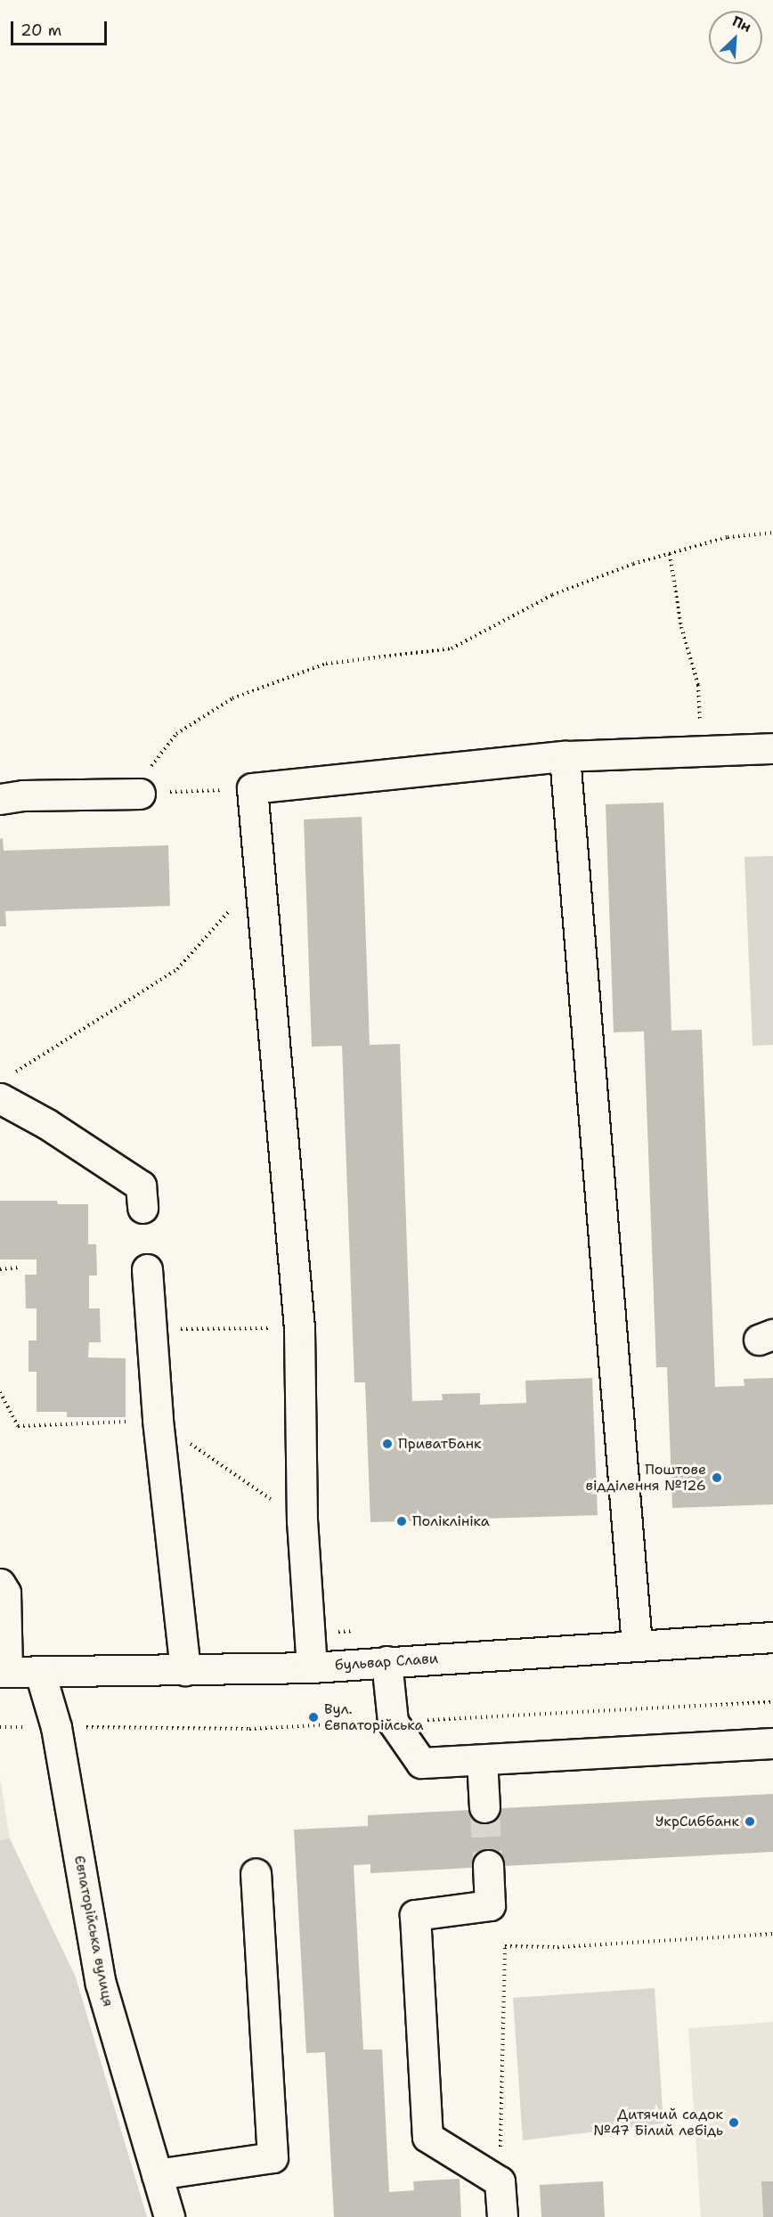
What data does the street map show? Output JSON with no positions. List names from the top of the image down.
{
  "streets": {
    "street": ["бульвар Слави", "Євпаторійська вулиця"]
  },
  "crossings": [
    ["бульвар Слави", "Євпаторійська вулиця"]
  ],
  "places": [
    "ПриватБанк",
    "Поштове відділення №126",
    "Поліклініка",
    "Вул. Євпаторійська",
    "УкрСиббанк",
    "Дитячий садок №47 Білий лебідь"
  ],
  "scale_bar": "20 m",
  "north": "top right"
}
